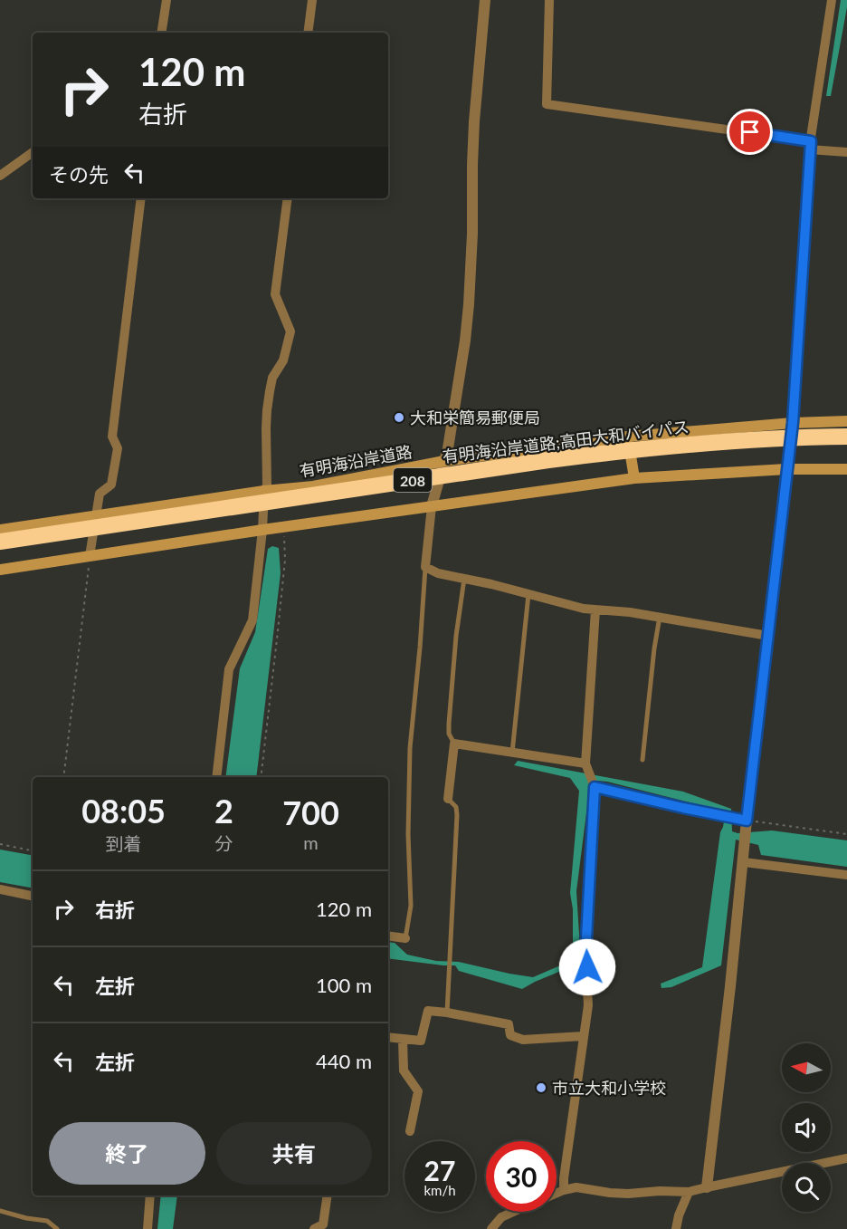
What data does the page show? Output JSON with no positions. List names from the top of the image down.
{
  "streets": {
    "highway": ["有明海沿岸道路;高田大和バイパス", "208"],
    "main road": ["有明海沿岸道路"]
  },
  "places": ["大和栄簡易郵便局", "市立大和小学校"],
  "north": "left",
  "page": {
    "turn": ["120 m", "右折"],
    "then": "その先",
    "eta": [
      "08:05",
      "到着",
      "2",
      "分",
      "700",
      "m"
    ],
    "list": [
      {
        "name": "右折",
        "value": "120 m"
      },
      {
        "name": "左折",
        "value": "100 m"
      },
      {
        "name": "左折",
        "value": "440 m"
      }
    ],
    "buttons": ["終了", "共有"],
    "speed": "27 km/h",
    "limit": "30"
  }
}
